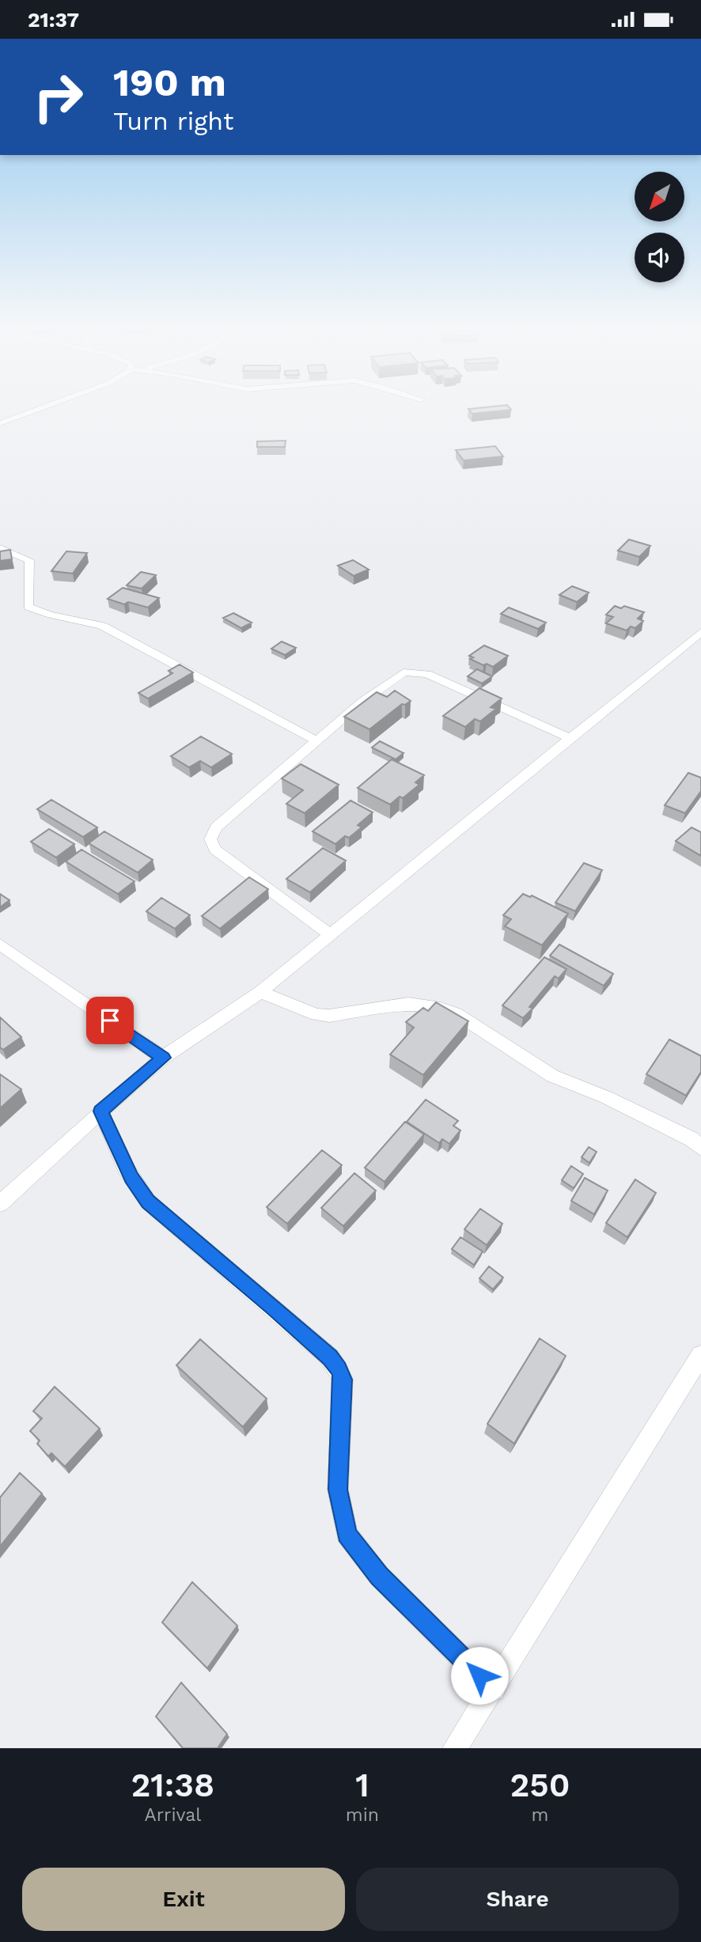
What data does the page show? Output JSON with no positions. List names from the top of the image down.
{
  "north": "bottom left",
  "page": {
    "status": "21:37",
    "turn": ["190 m", "Turn right"],
    "eta": [
      "21:38",
      "Arrival",
      "1",
      "min",
      "250",
      "m"
    ],
    "buttons": ["Exit", "Share"]
  }
}
